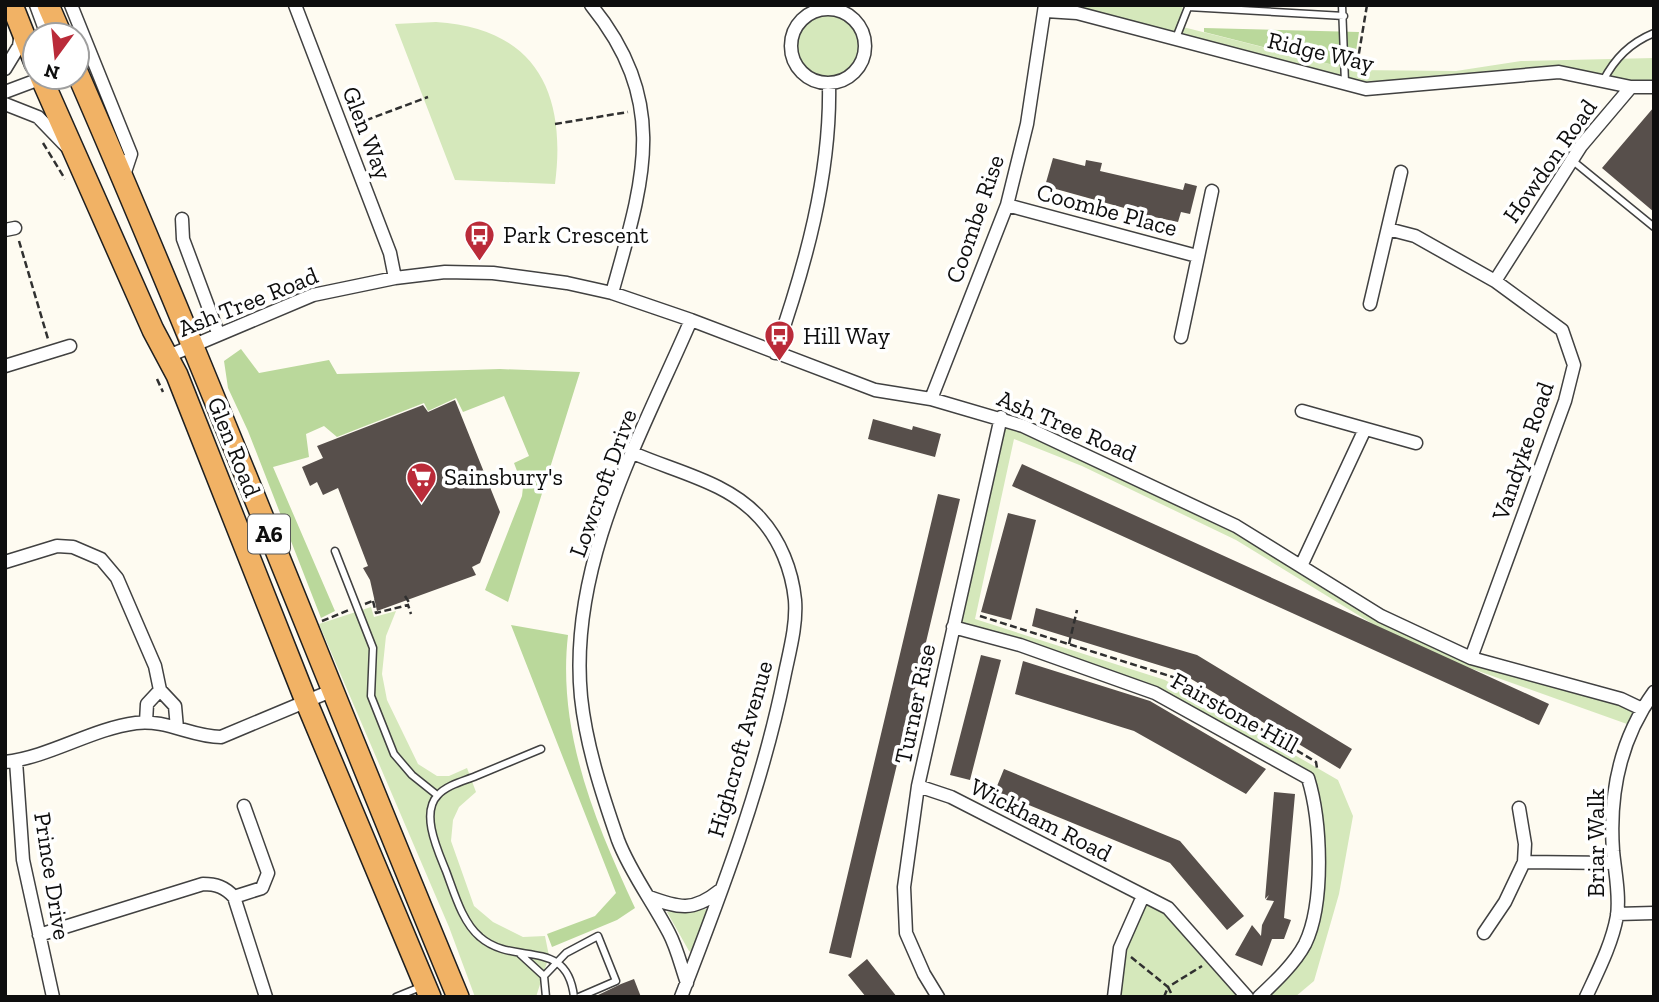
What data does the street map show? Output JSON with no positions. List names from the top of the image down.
{
  "streets": {
    "highway": ["Glen Road", "A6"],
    "street": [
      "Ridge Way",
      "Glen Way",
      "Howdon Road",
      "Coombe Place",
      "Coombe Rise",
      "Ash Tree Road",
      "Vandyke Road",
      "Lowcroft Drive",
      "Turner Rise",
      "Fairstone Hill",
      "Highcroft Avenue",
      "Wickham Road",
      "Briar Walk",
      "Prince Drive"
    ]
  },
  "crossings": [
    ["Ridge Way", "Howdon Road"],
    ["Ridge Way", "Coombe Rise"],
    ["Glen Way", "Ash Tree Road"],
    ["Howdon Road", "Vandyke Road"],
    ["Coombe Place", "Coombe Rise"],
    ["Coombe Rise", "Ash Tree Road"],
    ["Ash Tree Road", "Glen Road"],
    ["Ash Tree Road", "Vandyke Road"],
    ["Ash Tree Road", "Lowcroft Drive"],
    ["Ash Tree Road", "Turner Rise"],
    ["Ash Tree Road", "Briar Walk"],
    ["Lowcroft Drive", "Highcroft Avenue"],
    ["Turner Rise", "Fairstone Hill"],
    ["Turner Rise", "Wickham Road"]
  ],
  "places": {
    "bus stop": ["Park Crescent", "Hill Way"],
    "supermarket": ["Sainsbury's"]
  },
  "north": "bottom"
}
